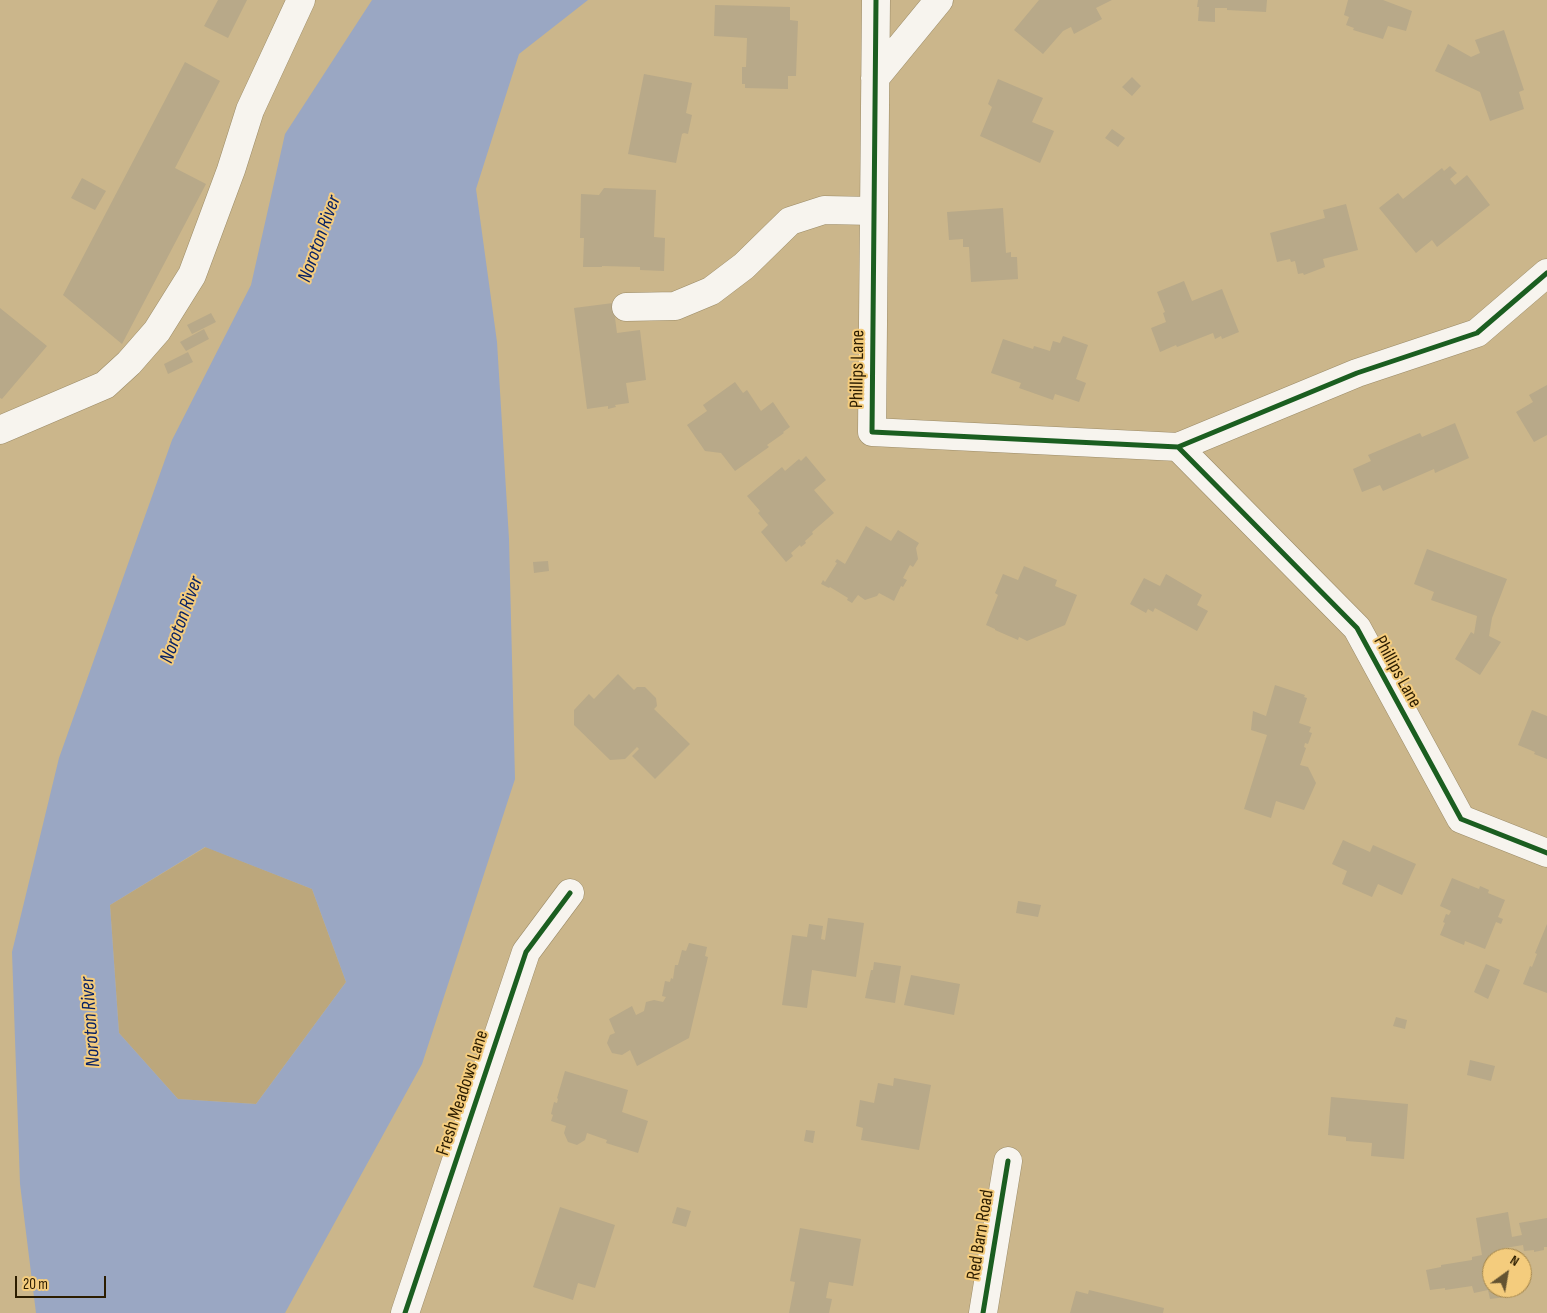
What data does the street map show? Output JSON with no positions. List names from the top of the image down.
{
  "streets": {
    "street": ["Phillips Lane", "Fresh Meadows Lane", "Red Barn Road"]
  },
  "water": ["Noroton River"],
  "scale_bar": "20 m",
  "north": "top right"
}
